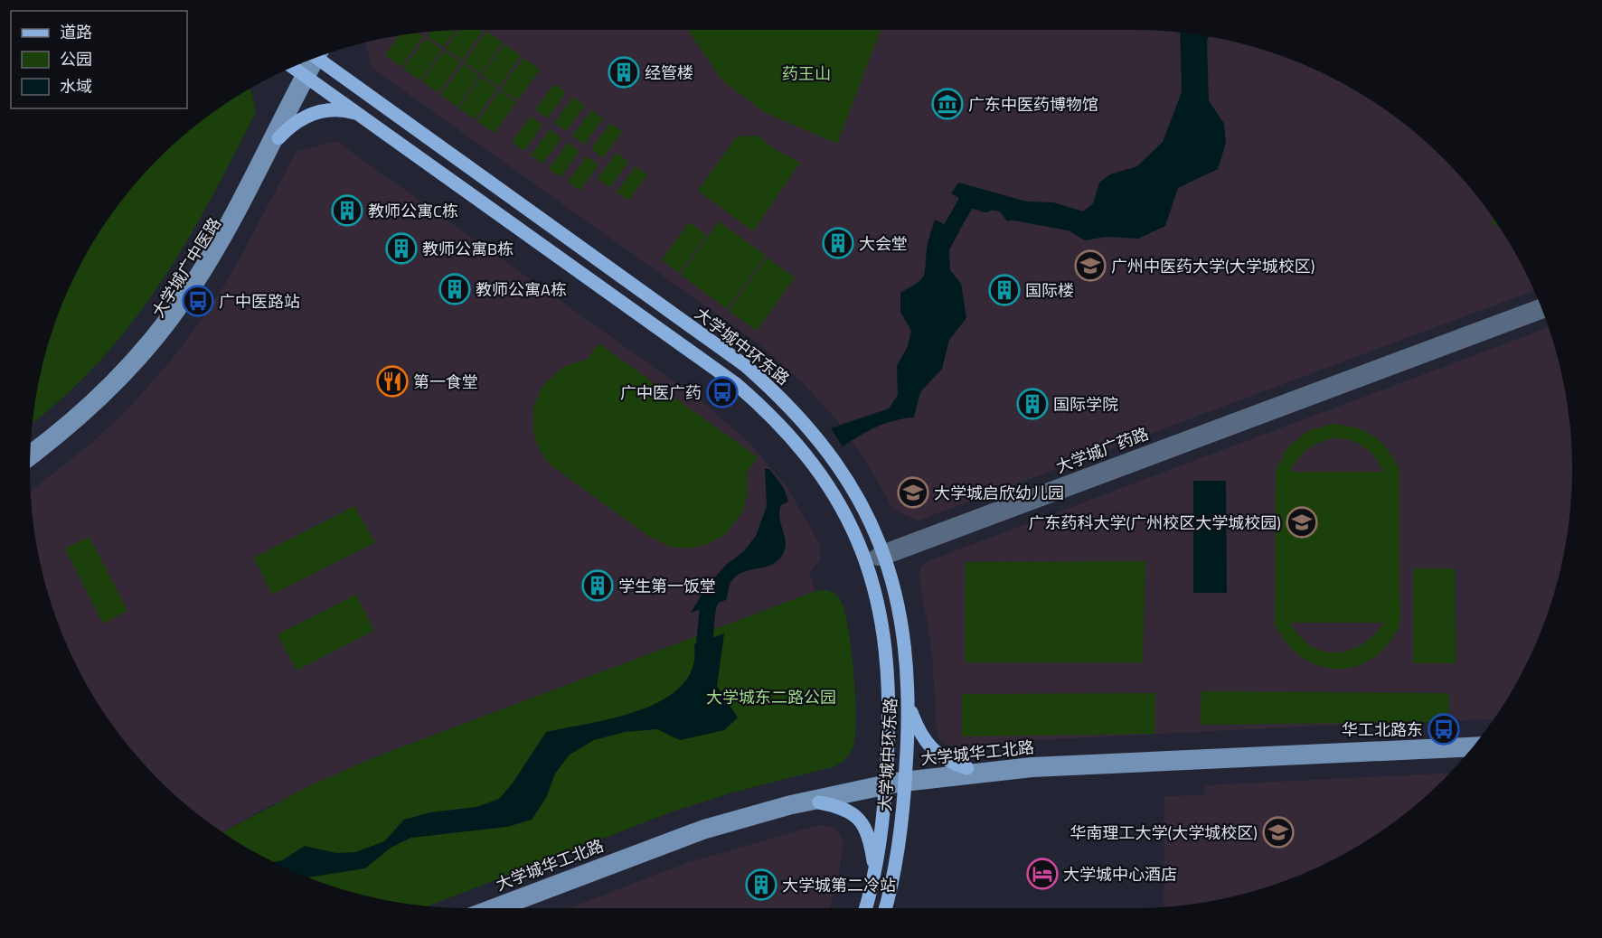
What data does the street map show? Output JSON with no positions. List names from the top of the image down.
{
  "streets": {
    "main road": ["大学城广中医路", "大学城中环东路", "大学城华工北路"],
    "street": ["大学城广药路"]
  },
  "crossings": [
    ["大学城广中医路", "大学城中环东路"],
    ["大学城中环东路", "大学城广药路"],
    ["大学城中环东路", "大学城华工北路"]
  ],
  "parks": ["药王山", "大学城东二路公园"],
  "places": {
    "building": [
      "经管楼",
      "教师公寓C栋",
      "大会堂",
      "教师公寓B栋",
      "教师公寓A栋",
      "国际楼",
      "国际学院",
      "学生第一饭堂",
      "大学城第二冷站"
    ],
    "museum": ["广东中医药博物馆"],
    "school or university": [
      "广州中医药大学(大学城校区)",
      "大学城启欣幼儿园",
      "广东药科大学(广州校区大学城校园)",
      "华南理工大学(大学城校区)"
    ],
    "bus stop": ["广中医路站", "广中医广药", "华工北路东"],
    "restaurant": ["第一食堂"],
    "hotel": ["大学城中心酒店"]
  },
  "legend": ["道路", "公园", "水域"]
}
